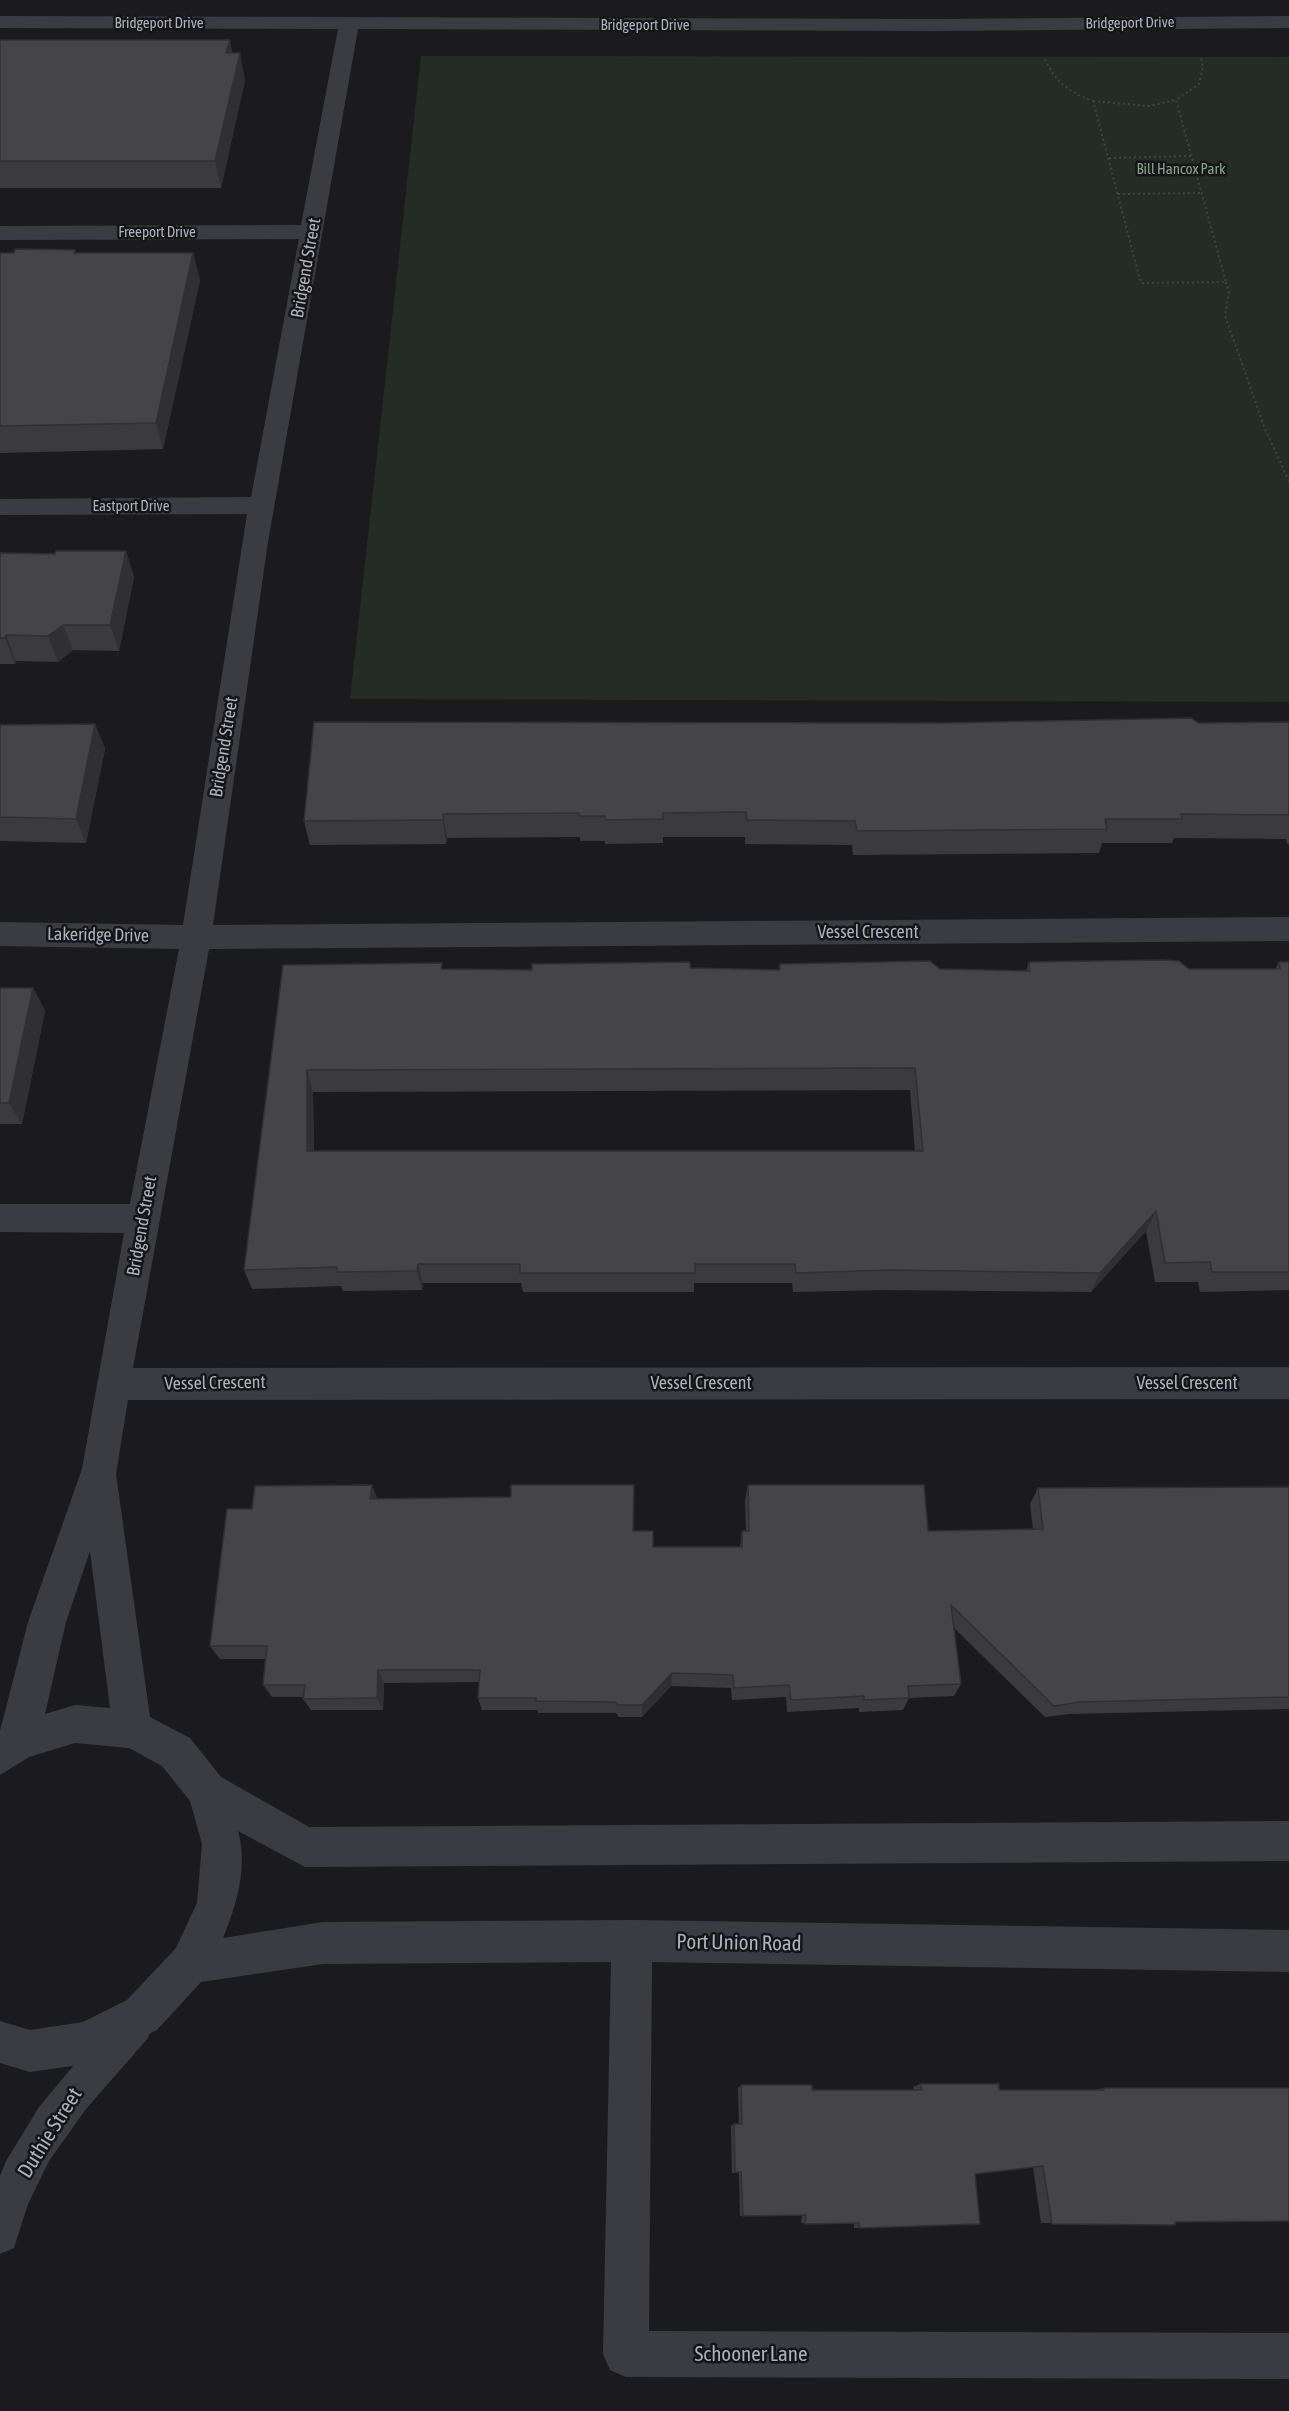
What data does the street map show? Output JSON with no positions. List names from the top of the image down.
{
  "streets": {
    "street": [
      "Bridgeport Drive",
      "Freeport Drive",
      "Bridgend Street",
      "Eastport Drive",
      "Vessel Crescent",
      "Lakeridge Drive",
      "Port Union Road",
      "Schooner Lane"
    ],
    "lane": ["Duthie Street"]
  },
  "crossings": [
    ["Bridgeport Drive", "Bridgend Street"],
    ["Freeport Drive", "Bridgend Street"],
    ["Bridgend Street", "Eastport Drive"],
    ["Bridgend Street", "Vessel Crescent"],
    ["Bridgend Street", "Lakeridge Drive"],
    ["Vessel Crescent", "Lakeridge Drive"],
    ["Port Union Road", "Schooner Lane"]
  ],
  "parks": ["Bill Hancox Park"]
}
